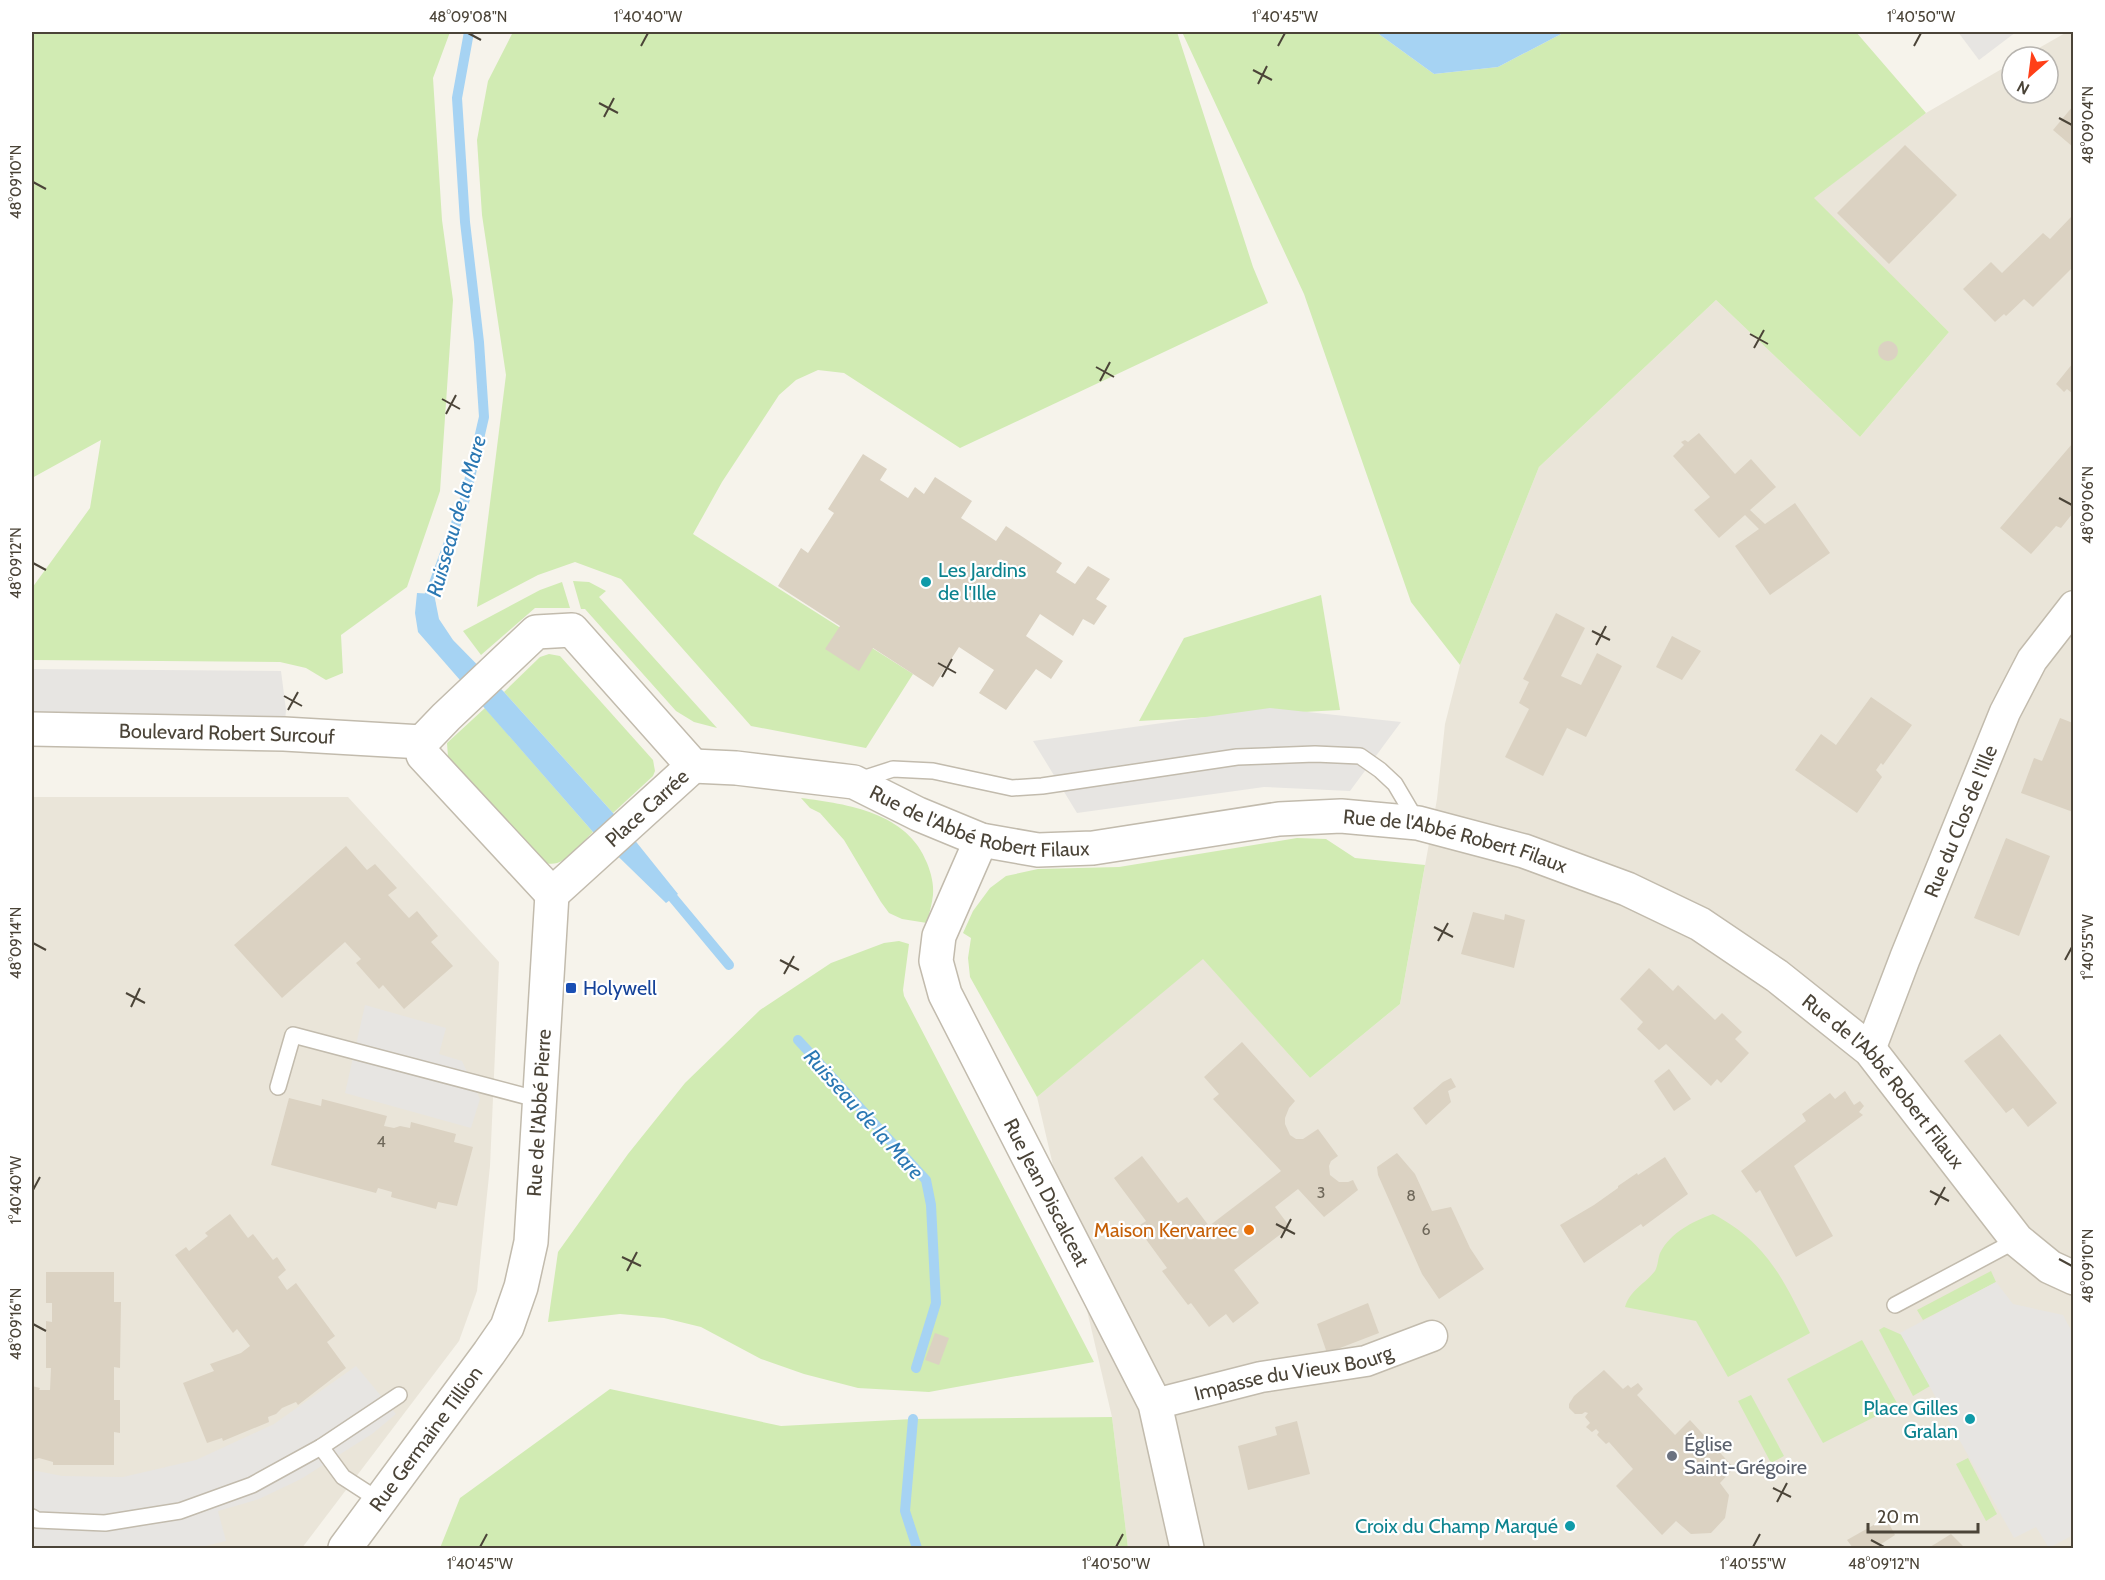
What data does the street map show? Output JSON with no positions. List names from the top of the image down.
{
  "streets": {
    "street": [
      "Boulevard Robert Surcouf",
      "Place Carrée",
      "Rue de l'Abbé Robert Filaux",
      "Rue du Clos de l'Ille",
      "Rue de l'Abbé Pierre",
      "Rue Jean Discalceat",
      "Impasse du Vieux Bourg",
      "Rue Germaine Tillion"
    ]
  },
  "crossings": [
    ["Boulevard Robert Surcouf", "Place Carrée"],
    ["Place Carrée", "Rue de l'Abbé Robert Filaux"],
    ["Place Carrée", "Rue de l'Abbé Pierre"],
    ["Rue de l'Abbé Robert Filaux", "Rue du Clos de l'Ille"],
    ["Rue de l'Abbé Robert Filaux", "Rue Jean Discalceat"],
    ["Rue de l'Abbé Pierre", "Rue Germaine Tillion"],
    ["Rue Jean Discalceat", "Impasse du Vieux Bourg"]
  ],
  "water": ["Ruisseau de la Mare"],
  "places": {
    "other": [
      "Les Jardins de l'Ille",
      "Maison Kervarrec",
      "Place Gilles Gralan",
      "Église Saint-Grégoire",
      "Croix du Champ Marqué"
    ],
    "transit": ["Holywell"]
  },
  "house_numbers": [
    "4",
    "3",
    "8",
    "6"
  ],
  "scale_bar": "20 m",
  "north": "bottom left",
  "coordinates": [
    "48°09'08\"N",
    "1°40'40\"W",
    "1°40'45\"W",
    "1°40'50\"W",
    "48°09'04\"N",
    "48°09'10\"N",
    "48°09'06\"N",
    "48°09'12\"N",
    "48°09'14\"N",
    "1°40'55\"W",
    "48°09'16\"N"
  ]
}
